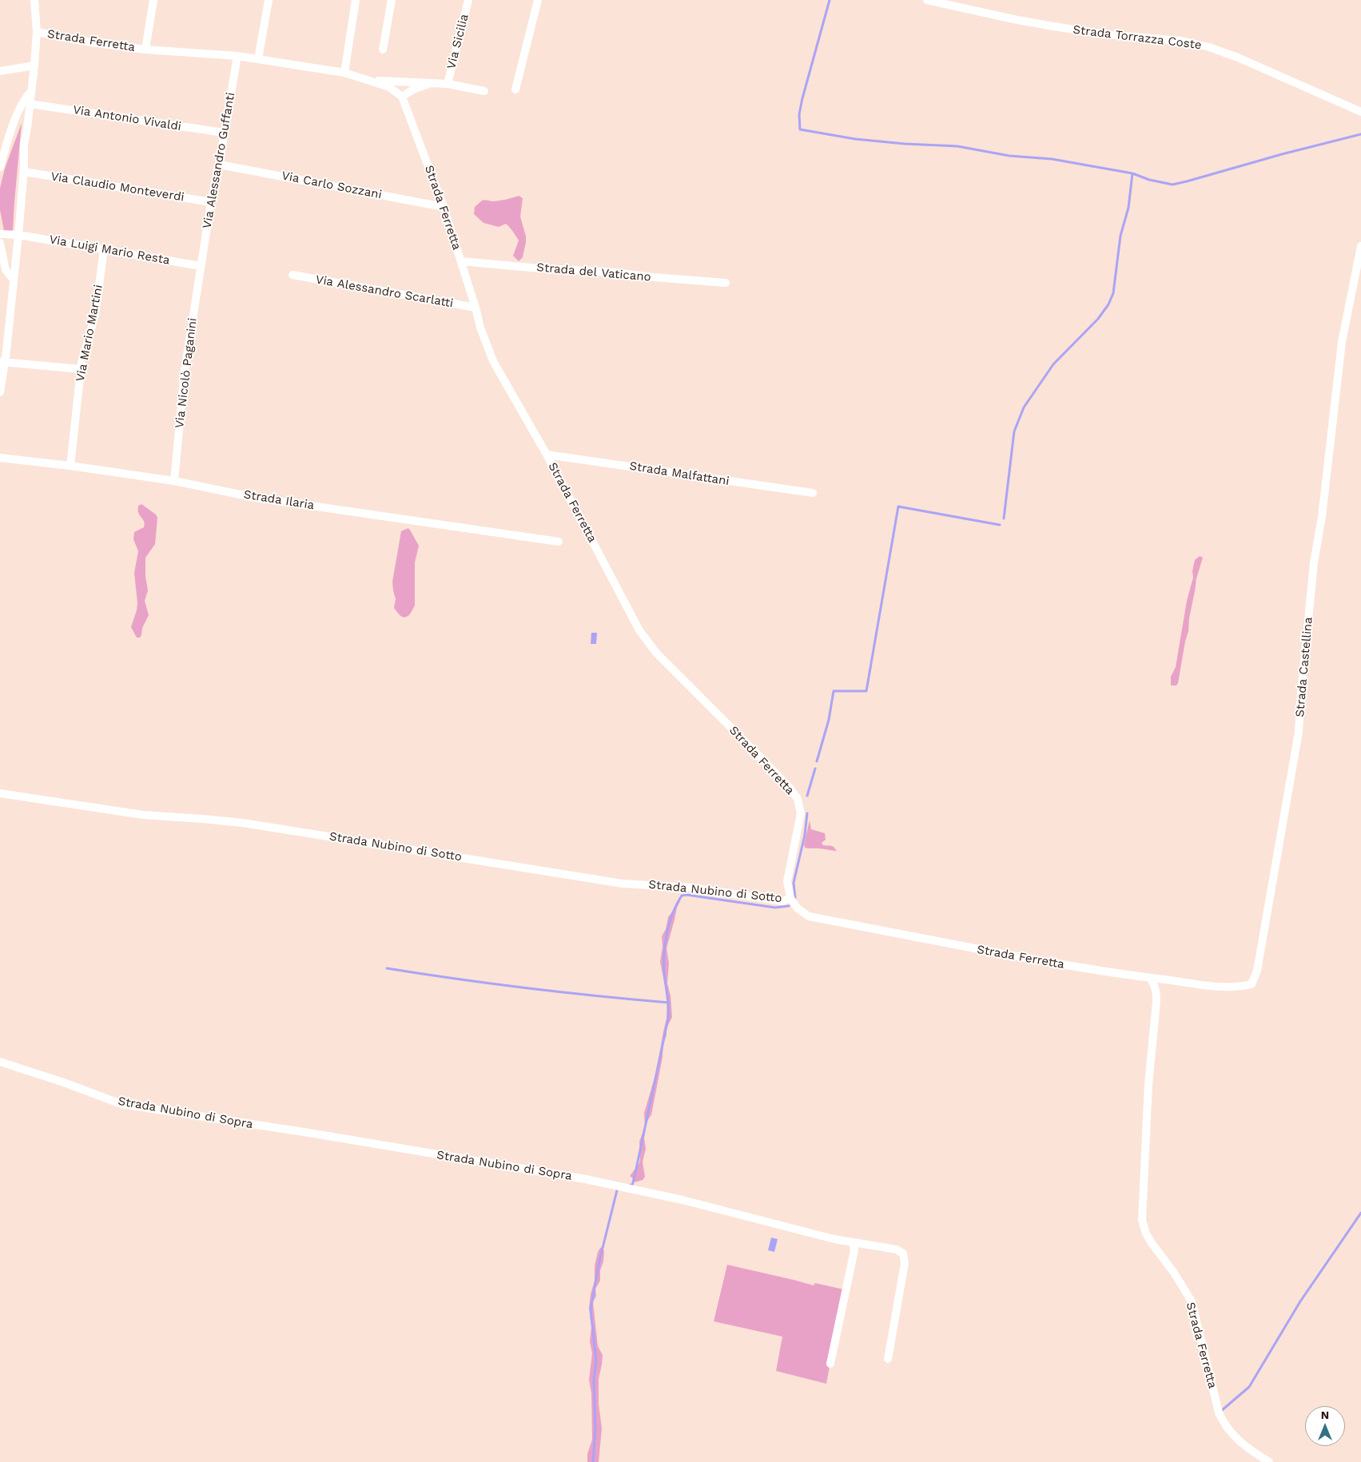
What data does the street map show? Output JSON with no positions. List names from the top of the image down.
{
  "streets": {
    "street": [
      "Strada Torrazza Coste",
      "Strada Ferretta",
      "Via Sicilia",
      "Via Antonio Vivaldi",
      "Via Alessandro Guffanti",
      "Via Carlo Sozzani",
      "Via Claudio Monteverdi",
      "Via Luigi Mario Resta",
      "Strada del Vaticano",
      "Via Alessandro Scarlatti",
      "Via Mario Martini",
      "Via Nicolò Paganini",
      "Strada Malfattani",
      "Strada Ilaria",
      "Strada Castellina",
      "Strada Nubino di Sotto",
      "Strada Nubino di Sopra"
    ]
  },
  "crossings": [
    ["Strada Ferretta", "Via Sicilia"],
    ["Strada Ferretta", "Via Alessandro Guffanti"],
    ["Strada Ferretta", "Via Carlo Sozzani"],
    ["Strada Ferretta", "Strada del Vaticano"],
    ["Strada Ferretta", "Via Alessandro Scarlatti"],
    ["Strada Ferretta", "Strada Malfattani"],
    ["Strada Ferretta", "Strada Castellina"],
    ["Strada Ferretta", "Strada Nubino di Sotto"],
    ["Via Antonio Vivaldi", "Via Alessandro Guffanti"],
    ["Via Alessandro Guffanti", "Via Carlo Sozzani"],
    ["Via Alessandro Guffanti", "Via Claudio Monteverdi"],
    ["Via Alessandro Guffanti", "Via Luigi Mario Resta"],
    ["Via Alessandro Guffanti", "Via Nicolò Paganini"],
    ["Via Luigi Mario Resta", "Via Mario Martini"],
    ["Via Luigi Mario Resta", "Via Nicolò Paganini"],
    ["Via Mario Martini", "Strada Ilaria"],
    ["Via Nicolò Paganini", "Strada Ilaria"]
  ],
  "north": "top"
}
